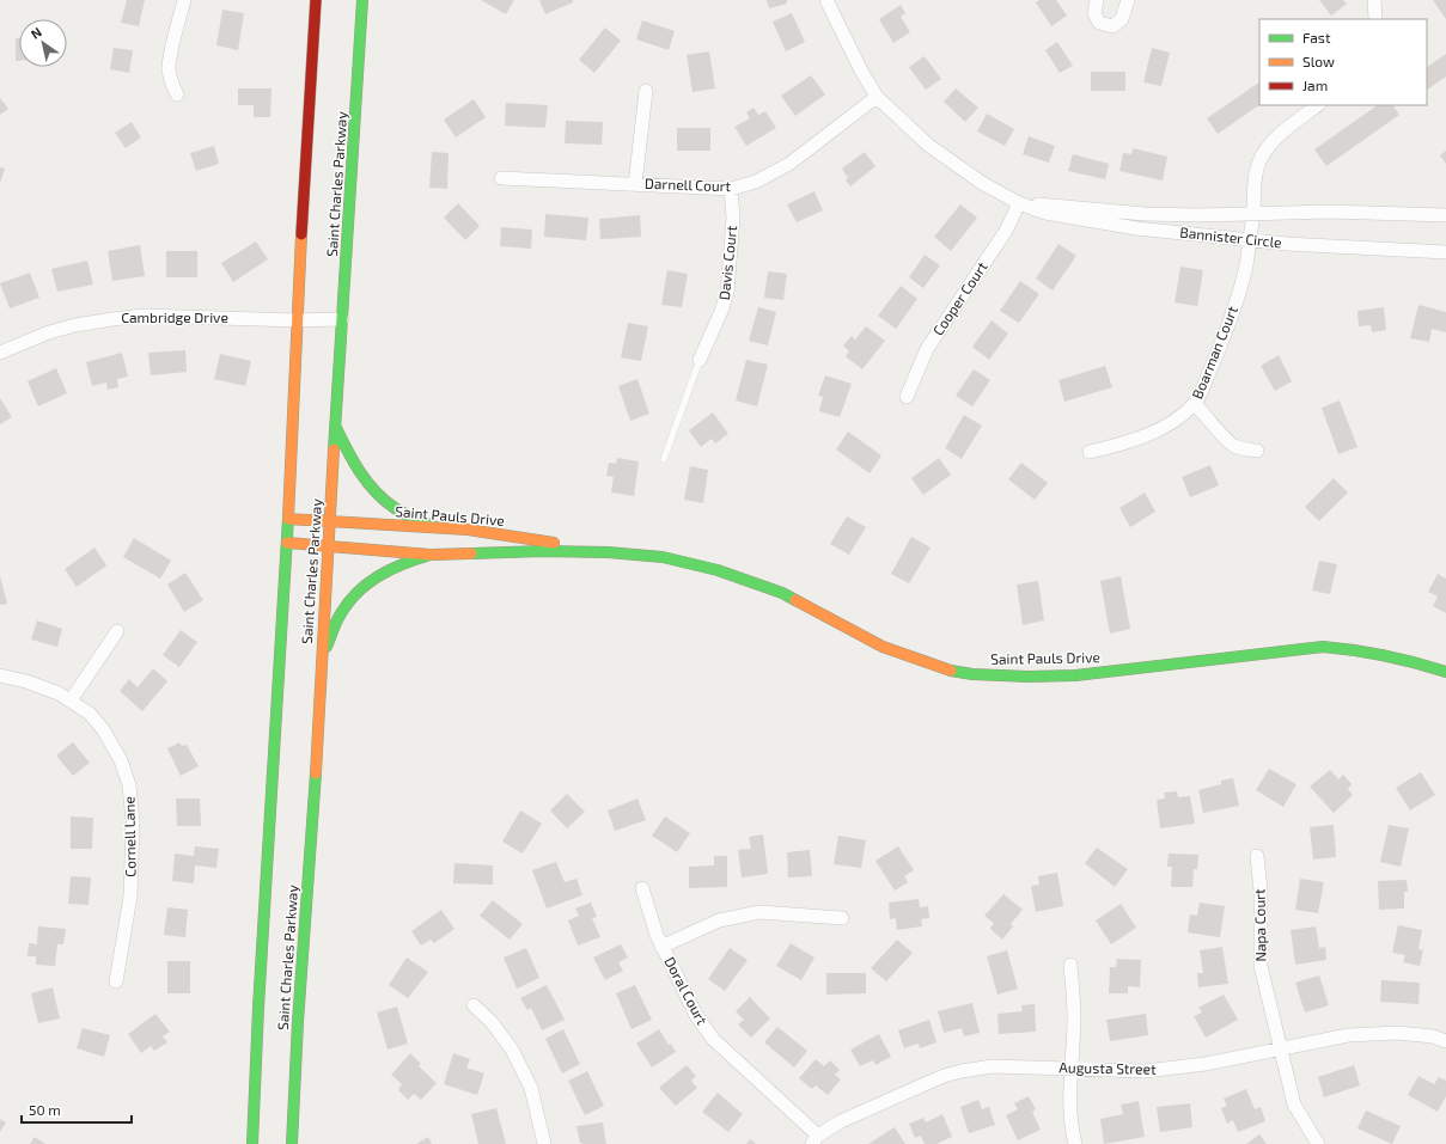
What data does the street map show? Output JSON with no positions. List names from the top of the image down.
{
  "streets": {
    "main road": ["Saint Charles Parkway", "Saint Pauls Drive"],
    "street": [
      "Darnell Court",
      "Bannister Circle",
      "Davis Court",
      "Cooper Court",
      "Cambridge Drive",
      "Boarman Court",
      "Cornell Lane",
      "Napa Court",
      "Doral Court",
      "Augusta Street"
    ]
  },
  "crossings": [
    ["Saint Charles Parkway", "Cambridge Drive"],
    ["Saint Charles Parkway", "Saint Pauls Drive"],
    ["Darnell Court", "Bannister Circle"],
    ["Darnell Court", "Davis Court"],
    ["Bannister Circle", "Cooper Court"],
    ["Bannister Circle", "Boarman Court"],
    ["Napa Court", "Augusta Street"],
    ["Doral Court", "Augusta Street"]
  ],
  "legend": ["Fast", "Slow", "Jam"],
  "scale_bar": "50 m",
  "north": "top left"
}
